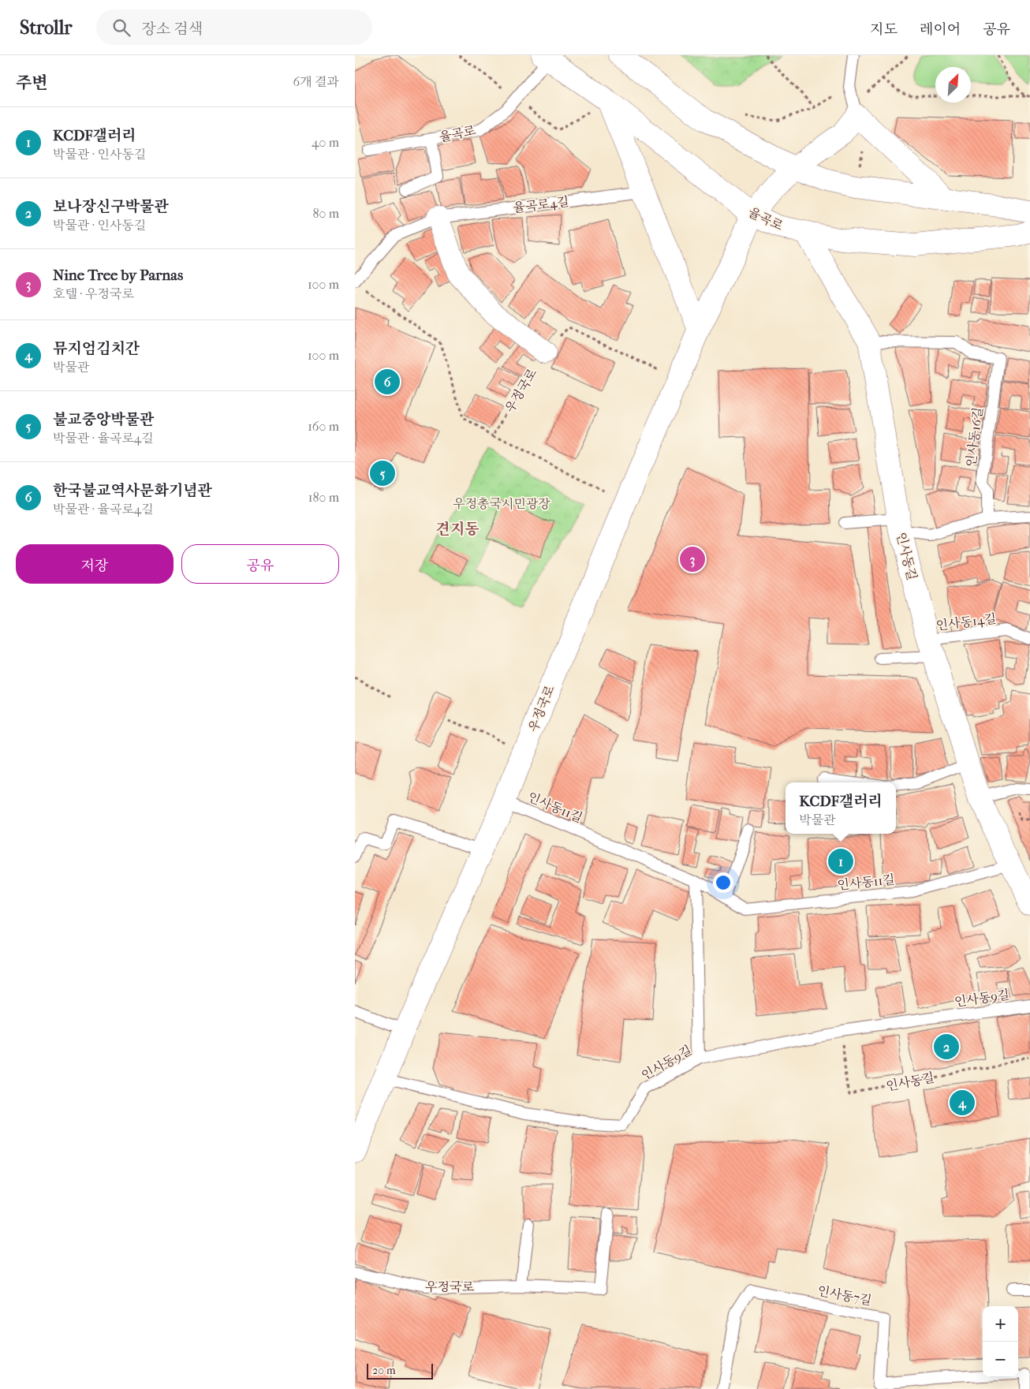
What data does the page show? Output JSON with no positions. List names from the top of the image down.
{
  "streets": {
    "main road": ["율곡로", "우정국로", "인사동길"],
    "lane": [
      "율곡로4길",
      "인사동16길",
      "인사동14길",
      "인사동11길",
      "인사동9길",
      "인사동7길"
    ]
  },
  "crossings": [
    ["율곡로", "우정국로"],
    ["율곡로", "인사동길"],
    ["우정국로", "인사동11길"],
    ["우정국로", "인사동9길"],
    ["인사동16길", "인사동길"],
    ["인사동길", "인사동14길"],
    ["인사동길", "인사동11길"],
    ["인사동길", "인사동9길"]
  ],
  "districts": ["견지동"],
  "parks": ["우정총국시민광장"],
  "scale_bar": "20 m",
  "north": "top right",
  "page": {
    "header": "Strollr",
    "search": "장소 검색",
    "nav": ["지도", "레이어", "공유"],
    "heading": ["주변", "6개 결과"],
    "list": [
      {
        "mark": "1",
        "name": "KCDF갤러리",
        "note": "박물관 · 인사동길",
        "value": "40 m"
      },
      {
        "mark": "2",
        "name": "보나장신구박물관",
        "note": "박물관 · 인사동길",
        "value": "80 m"
      },
      {
        "mark": "3",
        "name": "Nine Tree by Parnas",
        "note": "호텔 · 우정국로",
        "value": "100 m"
      },
      {
        "mark": "4",
        "name": "뮤지엄김치간",
        "note": "박물관",
        "value": "100 m"
      },
      {
        "mark": "5",
        "name": "불교중앙박물관",
        "note": "박물관 · 율곡로4길",
        "value": "160 m"
      },
      {
        "mark": "6",
        "name": "한국불교역사문화기념관",
        "note": "박물관 · 율곡로4길",
        "value": "180 m"
      }
    ],
    "pins": [
      "6",
      "5",
      "3",
      "1",
      "2",
      "4"
    ],
    "buttons": ["저장", "공유"],
    "popup": ["KCDF갤러리", "박물관"],
    "map_buttons": ["+", "−"],
    "scale": "20 m"
  }
}
